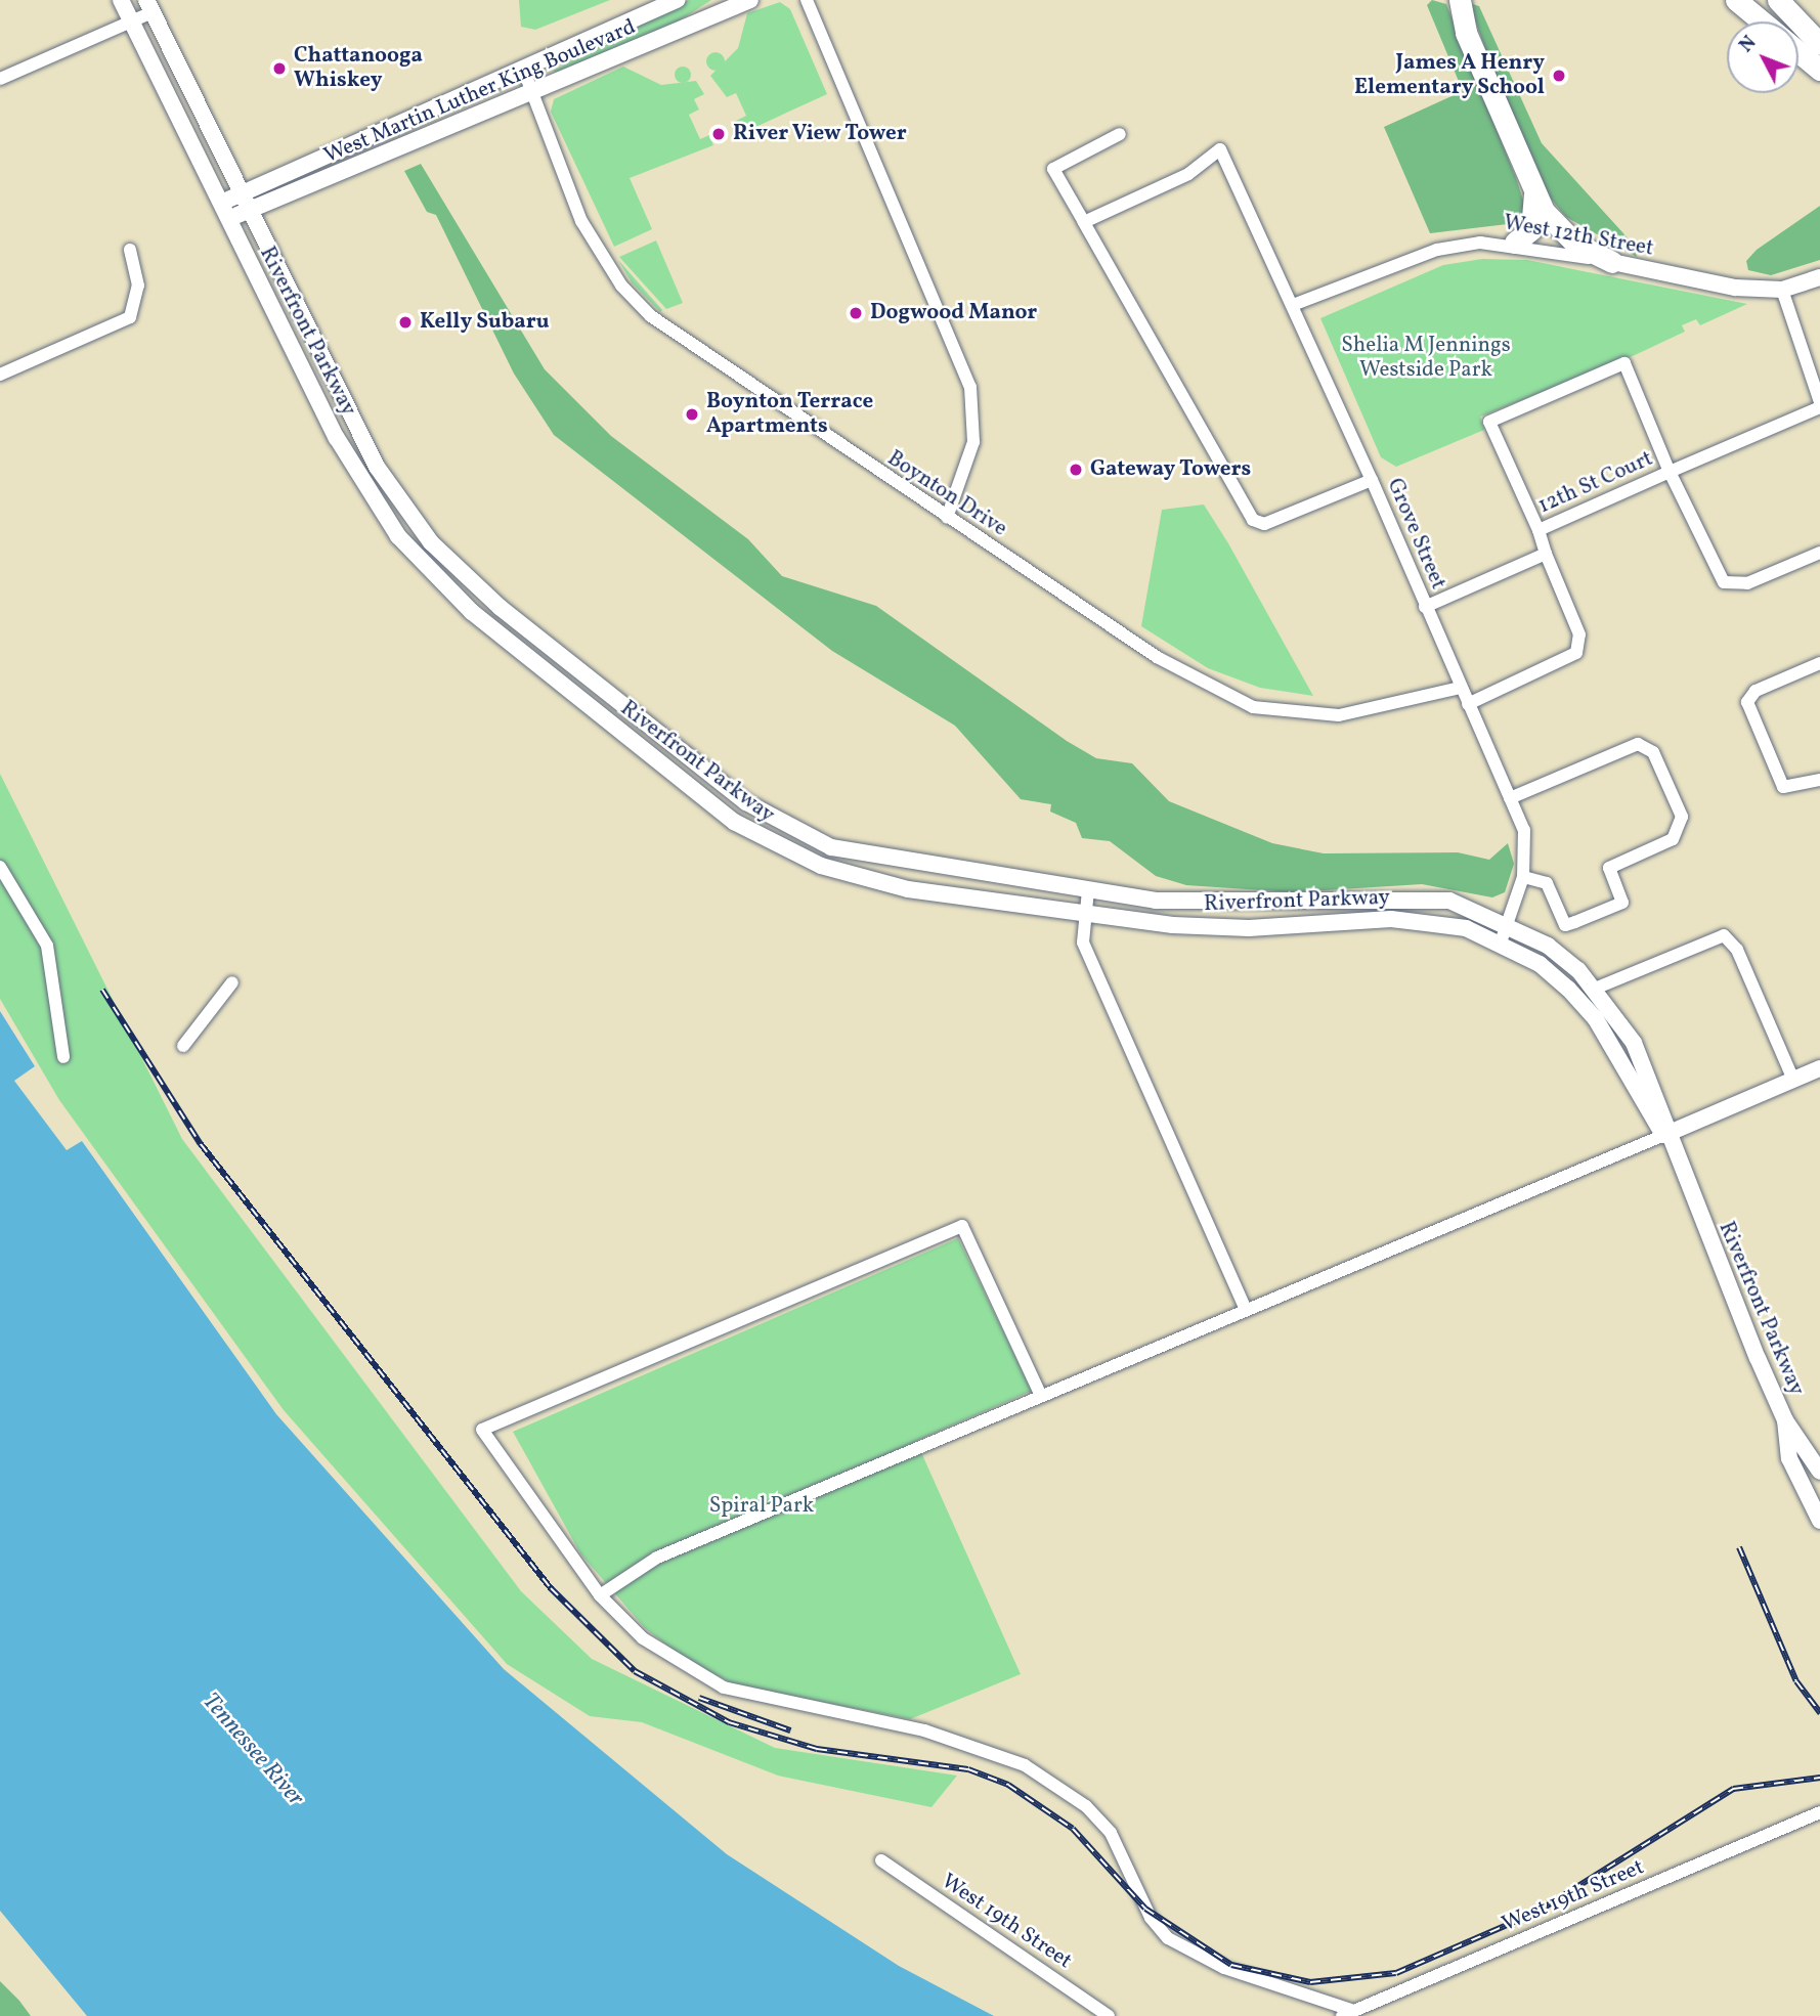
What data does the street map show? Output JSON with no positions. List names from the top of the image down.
{
  "streets": {
    "main road": ["West Martin Luther King Boulevard", "West 12th Street", "Riverfront Parkway"],
    "street": [
      "12th St Court",
      "Boynton Drive",
      "Grove Street",
      "West 19th Street"
    ]
  },
  "crossings": [
    ["West Martin Luther King Boulevard", "Riverfront Parkway"],
    ["West Martin Luther King Boulevard", "Boynton Drive"],
    ["West 12th Street", "Grove Street"],
    ["Riverfront Parkway", "Grove Street"],
    ["Boynton Drive", "Grove Street"]
  ],
  "water": ["Tennessee River"],
  "parks": ["Shelia M Jennings Westside Park", "Spiral Park"],
  "places": [
    "Chattanooga Whiskey",
    "James A Henry Elementary School",
    "River View Tower",
    "Dogwood Manor",
    "Kelly Subaru",
    "Boynton Terrace Apartments",
    "Gateway Towers"
  ],
  "north": "top left"
}
